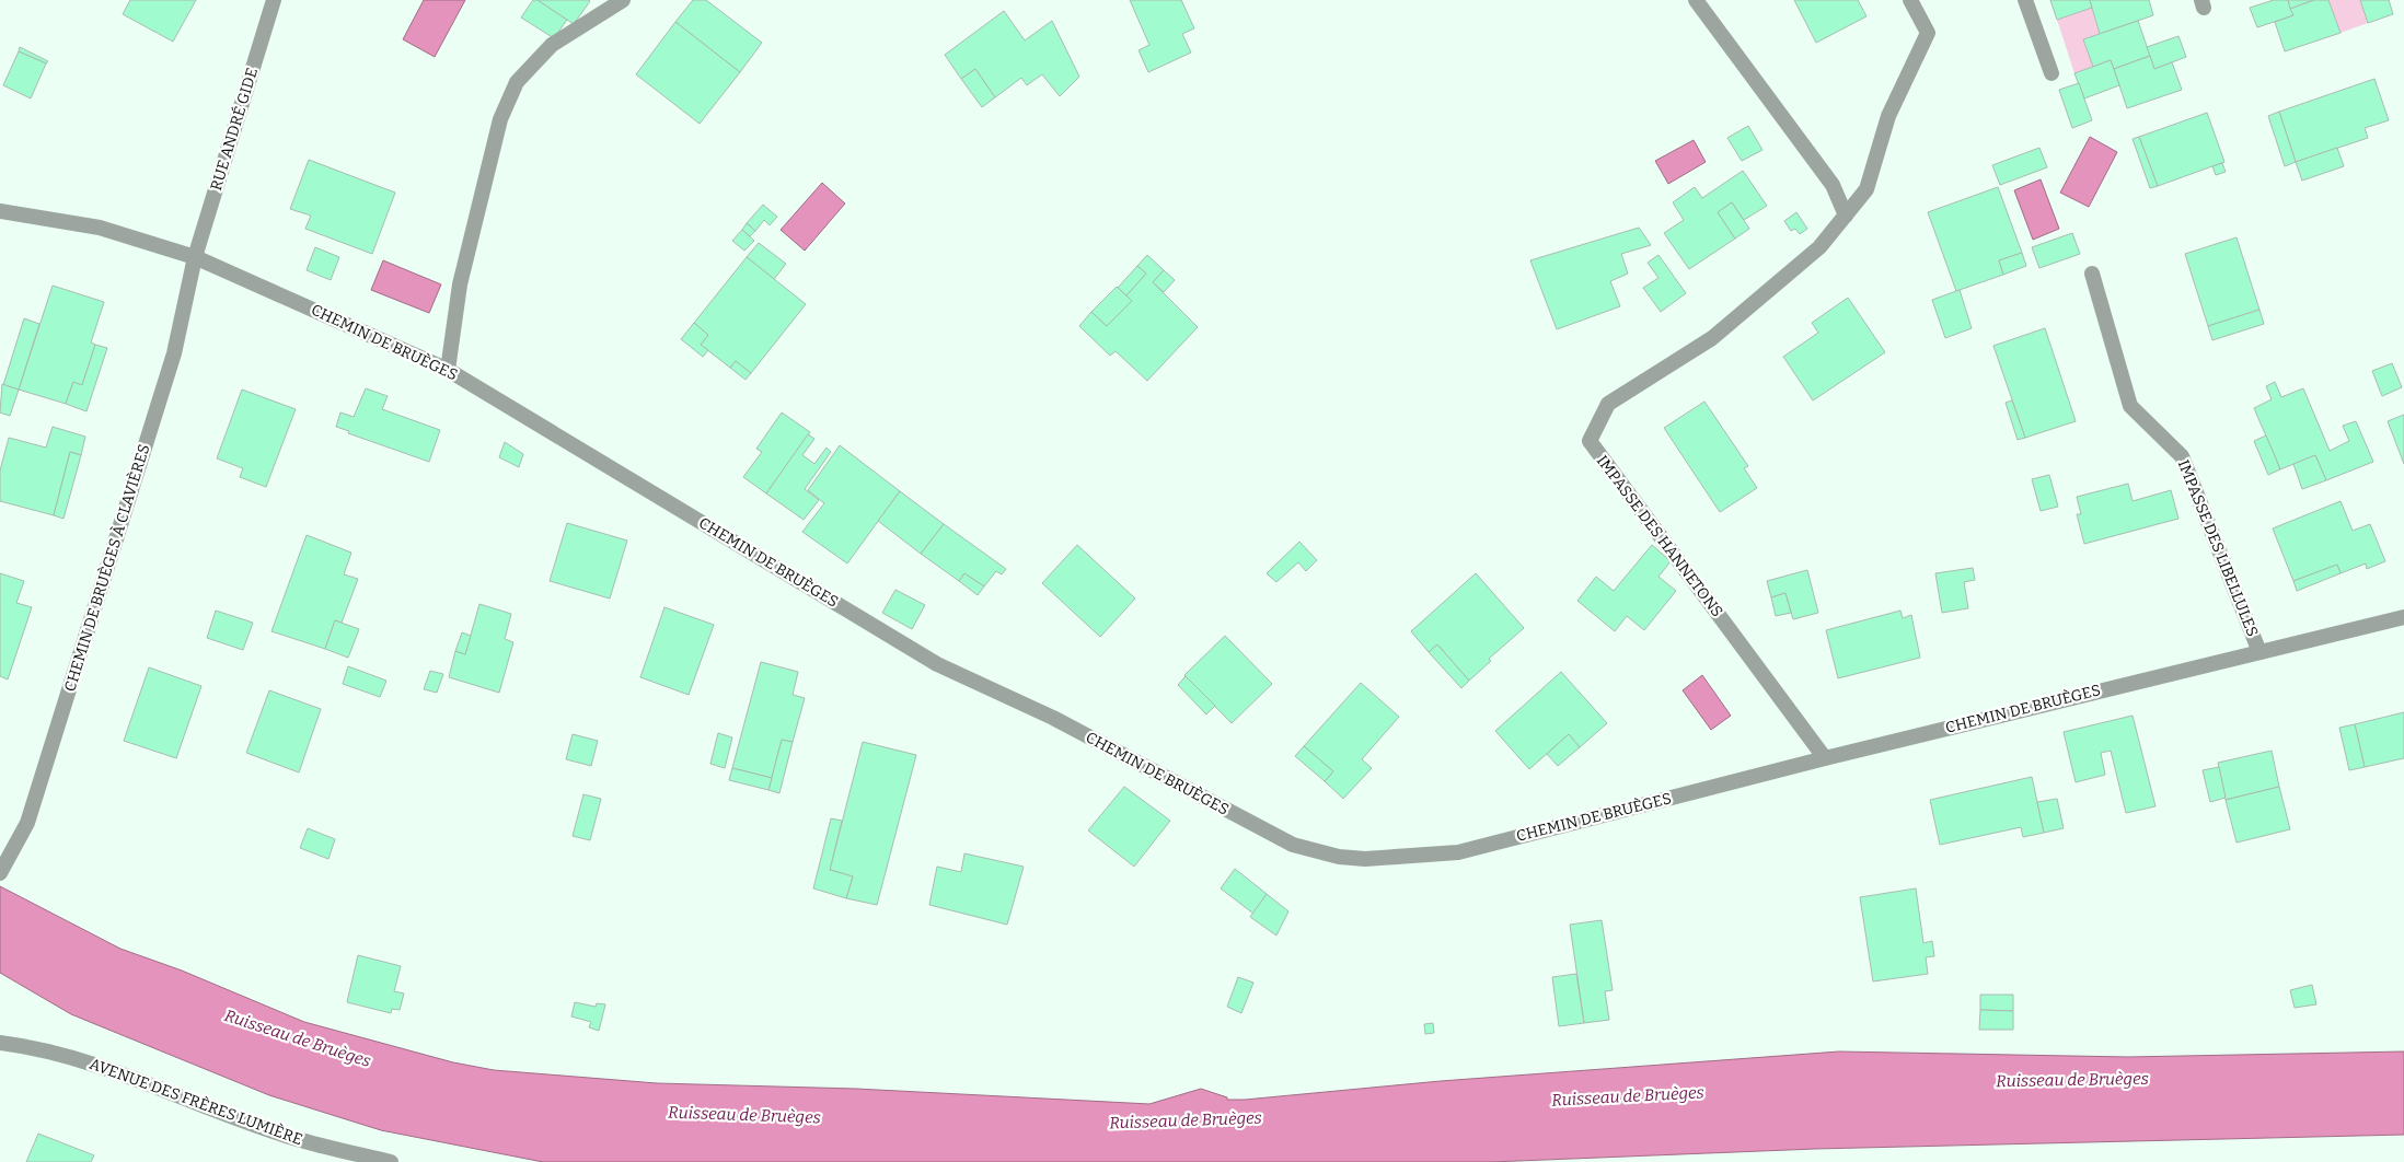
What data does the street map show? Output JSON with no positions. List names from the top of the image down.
{
  "streets": {
    "street": [
      "RUE ANDRÉ GIDE",
      "CHEMIN DE BRUÈGES",
      "IMPASSE DES HANNETONS",
      "IMPASSE DES LIBELLULES",
      "CHEMIN DE BRUÈGES À CLAVIÈRES",
      "AVENUE DES FRÈRES LUMIÈRE"
    ]
  },
  "crossings": [
    ["RUE ANDRÉ GIDE", "CHEMIN DE BRUÈGES"],
    ["RUE ANDRÉ GIDE", "CHEMIN DE BRUÈGES À CLAVIÈRES"],
    ["CHEMIN DE BRUÈGES", "IMPASSE DES HANNETONS"],
    ["CHEMIN DE BRUÈGES", "IMPASSE DES LIBELLULES"],
    ["CHEMIN DE BRUÈGES", "CHEMIN DE BRUÈGES À CLAVIÈRES"]
  ],
  "water": ["Ruisseau de Bruèges"]
}
